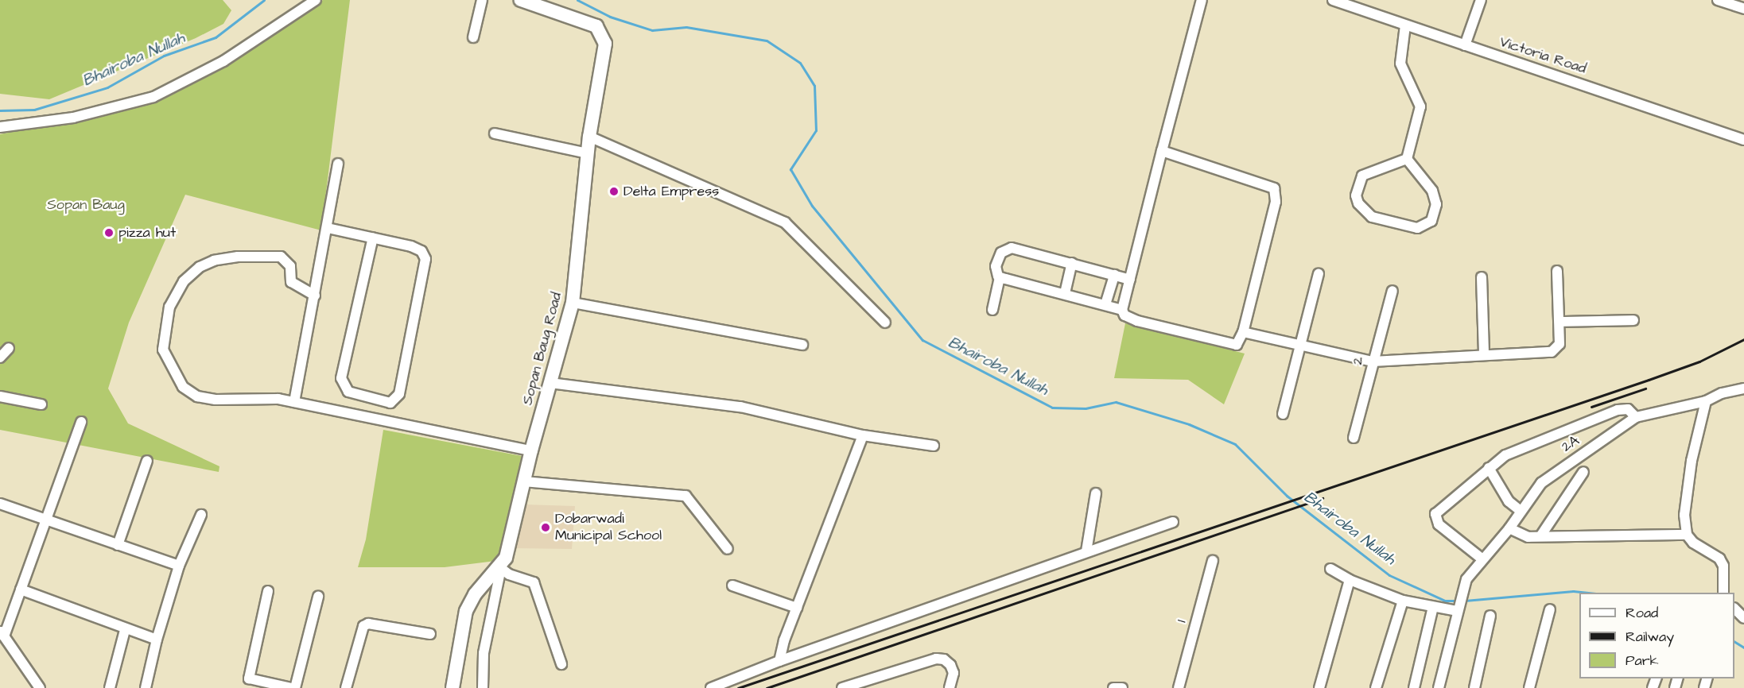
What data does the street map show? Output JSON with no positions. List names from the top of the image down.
{
  "streets": {
    "street": [
      "Victoria Road",
      "Sopan Baug Road",
      "2",
      "2A",
      "1"
    ]
  },
  "water": ["Bhairoba Nullah"],
  "parks": ["Sopan Baug"],
  "places": ["Delta Empress", "pizza hut", "Dobarwadi Municipal School"],
  "legend": ["Road", "Railway", "Park"]
}
